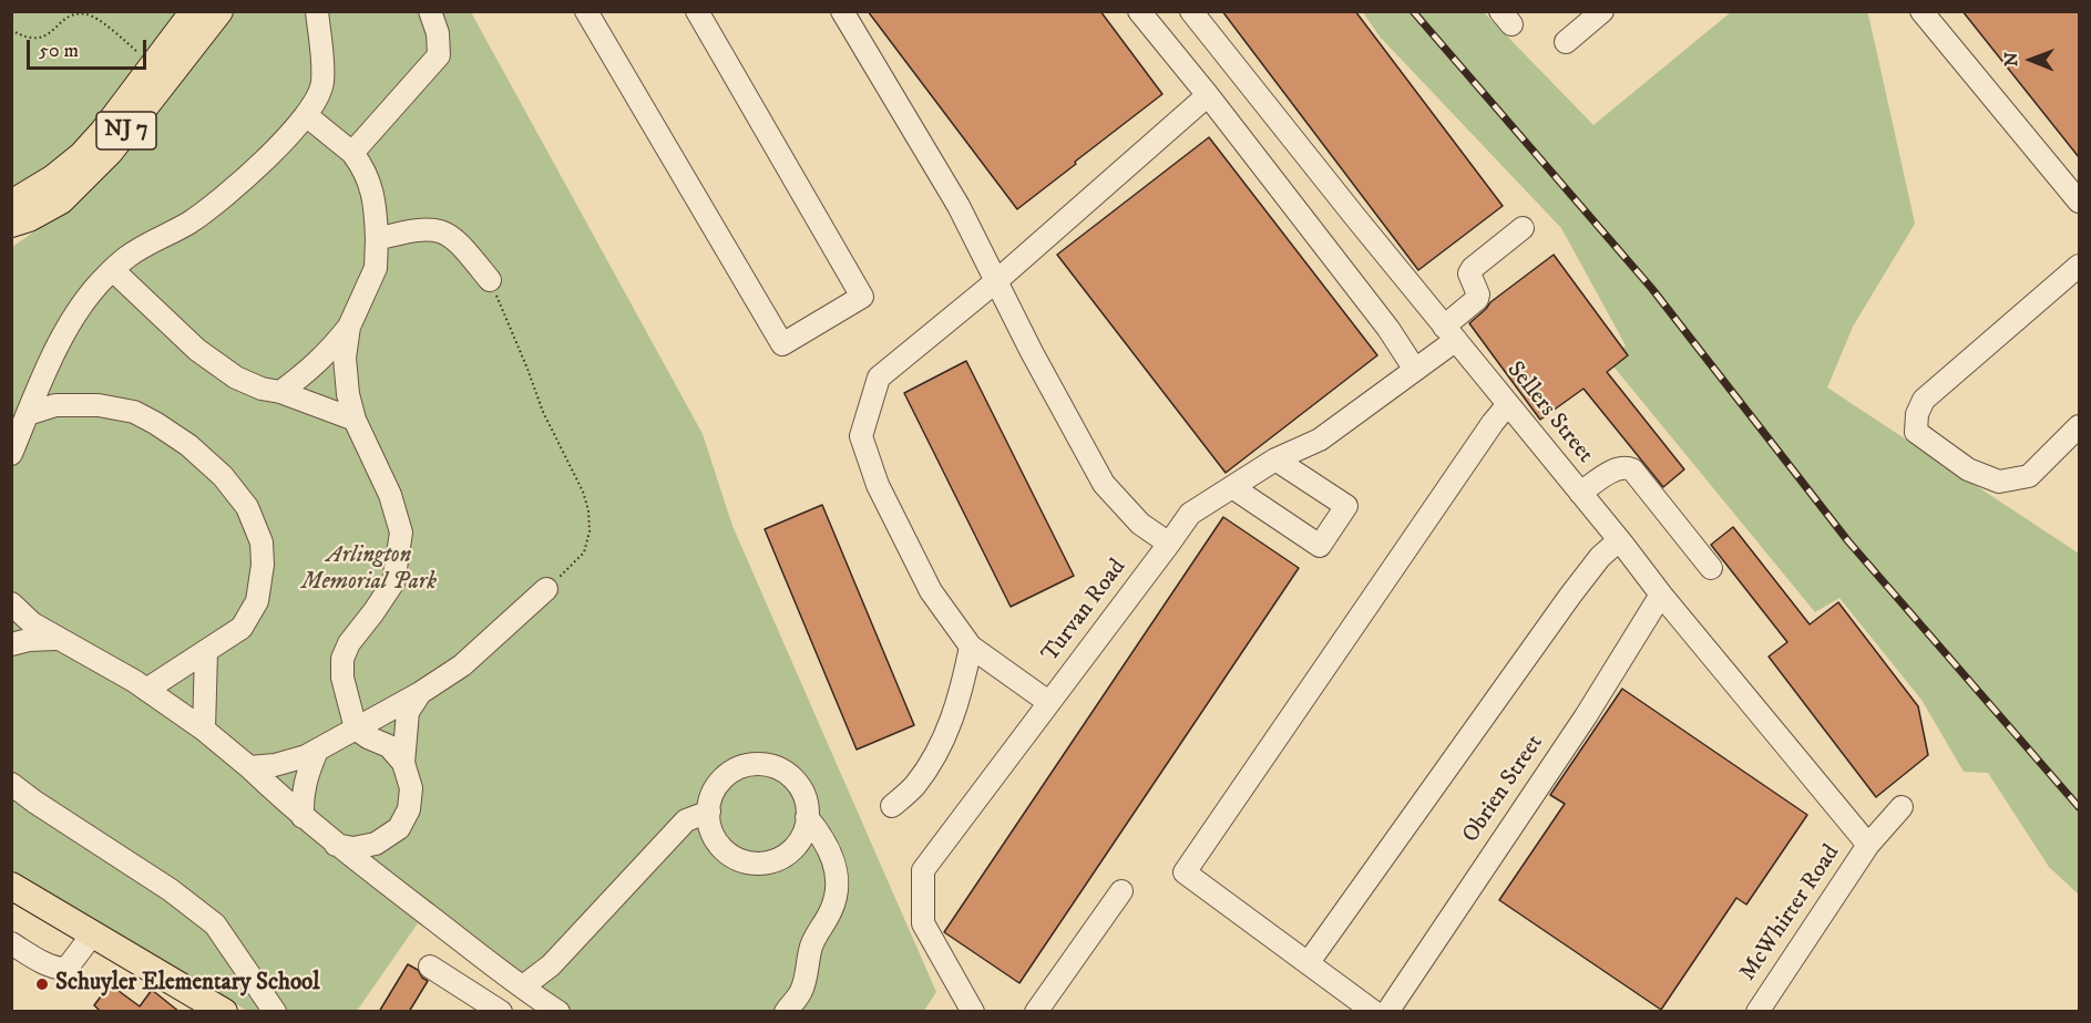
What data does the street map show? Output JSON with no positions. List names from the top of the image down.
{
  "streets": {
    "main road": ["NJ 7"],
    "street": [
      "Sellers Street",
      "Turvan Road",
      "Obrien Street",
      "McWhirter Road"
    ]
  },
  "crossings": [
    ["Sellers Street", "Turvan Road"],
    ["Sellers Street", "Obrien Street"],
    ["Sellers Street", "McWhirter Road"]
  ],
  "parks": ["Arlington Memorial Park"],
  "places": ["Schuyler Elementary School"],
  "scale_bar": "50 m",
  "north": "left"
}
